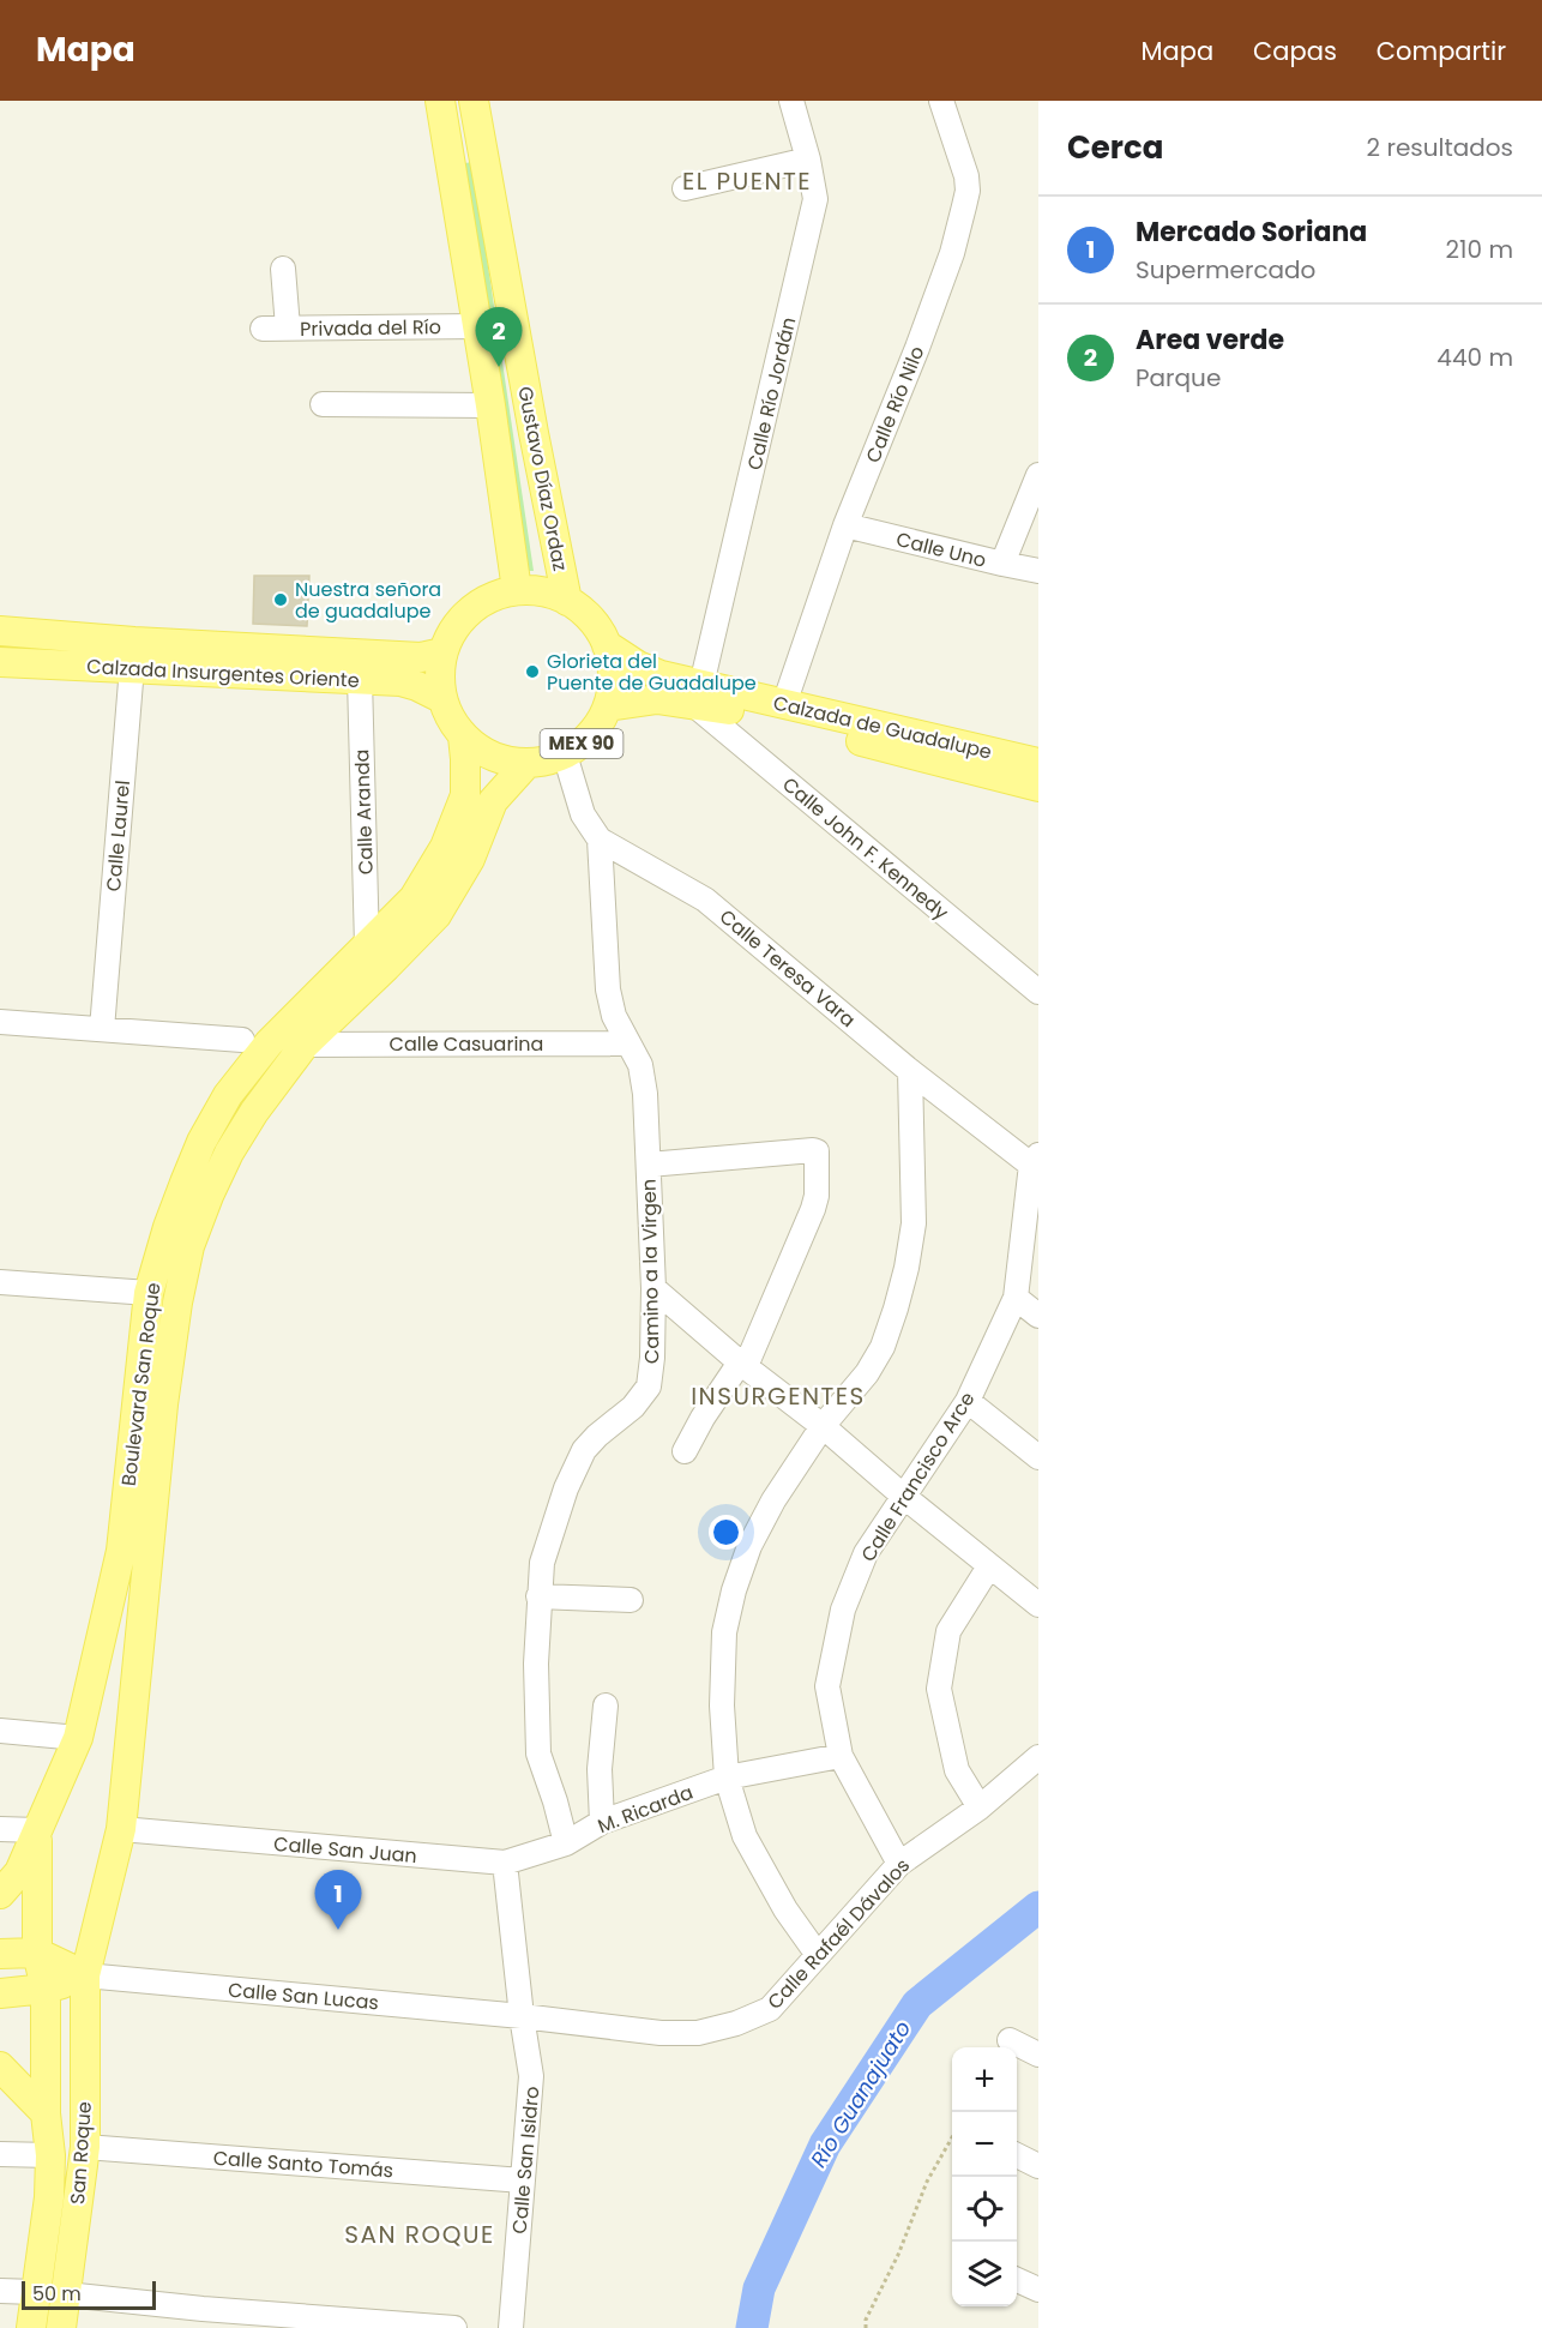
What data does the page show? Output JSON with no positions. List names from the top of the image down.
{
  "streets": {
    "main road": [
      "Gustavo Díaz Ordaz",
      "Calzada Insurgentes Oriente",
      "Calzada de Guadalupe",
      "MEX 90",
      "Boulevard San Roque",
      "San Roque"
    ],
    "street": [
      "Privada del Río",
      "Calle Río Jordán",
      "Calle Río Nilo",
      "Calle Uno",
      "Calle Aranda",
      "Calle Laurel",
      "Calle John F. Kennedy",
      "Calle Teresa Vara",
      "Calle Casuarina",
      "Camino a la Virgen",
      "Calle Francisco Arce",
      "M. Ricarda",
      "Calle San Juan",
      "Calle Rafaél Dávalos",
      "Calle San Lucas",
      "Calle San Isidro",
      "Calle Santo Tomás"
    ]
  },
  "crossings": [
    ["Privada del Río", "Gustavo Díaz Ordaz"],
    ["Calle Río Jordán", "Calzada de Guadalupe"],
    ["Calle Río Jordán", "Calle John F. Kennedy"],
    ["Calle Río Nilo", "Calle Uno"],
    ["Calle Río Nilo", "Calzada de Guadalupe"],
    ["Gustavo Díaz Ordaz", "Calzada Insurgentes Oriente"],
    ["Gustavo Díaz Ordaz", "Calzada de Guadalupe"],
    ["Gustavo Díaz Ordaz", "MEX 90"],
    ["Gustavo Díaz Ordaz", "Calle Teresa Vara"],
    ["Gustavo Díaz Ordaz", "Boulevard San Roque"],
    ["Calzada Insurgentes Oriente", "Calzada de Guadalupe"],
    ["Calzada Insurgentes Oriente", "MEX 90"],
    ["Calzada Insurgentes Oriente", "Calle Aranda"],
    ["Calzada Insurgentes Oriente", "Calle Laurel"],
    ["Calzada Insurgentes Oriente", "Calle Teresa Vara"],
    ["Calzada Insurgentes Oriente", "Boulevard San Roque"],
    ["Calzada de Guadalupe", "MEX 90"],
    ["Calzada de Guadalupe", "Calle John F. Kennedy"],
    ["Calzada de Guadalupe", "Calle Teresa Vara"],
    ["Calzada de Guadalupe", "Boulevard San Roque"],
    ["MEX 90", "Calle Teresa Vara"],
    ["MEX 90", "Boulevard San Roque"],
    ["Calle Aranda", "Boulevard San Roque"],
    ["Calle Teresa Vara", "Camino a la Virgen"],
    ["Calle Teresa Vara", "Boulevard San Roque"],
    ["Calle Teresa Vara", "Calle Francisco Arce"],
    ["Calle Casuarina", "Camino a la Virgen"],
    ["Calle Casuarina", "Boulevard San Roque"],
    ["Camino a la Virgen", "M. Ricarda"],
    ["Camino a la Virgen", "Calle San Juan"],
    ["Boulevard San Roque", "Calle San Juan"],
    ["Boulevard San Roque", "Calle San Lucas"],
    ["Boulevard San Roque", "San Roque"],
    ["Calle Francisco Arce", "M. Ricarda"],
    ["Calle Francisco Arce", "Calle Rafaél Dávalos"],
    ["M. Ricarda", "Calle San Juan"],
    ["Calle San Juan", "Calle San Isidro"],
    ["Calle Rafaél Dávalos", "Calle San Lucas"],
    ["Calle Rafaél Dávalos", "Calle San Isidro"],
    ["Calle San Lucas", "San Roque"],
    ["Calle San Lucas", "Calle San Isidro"],
    ["San Roque", "Calle Santo Tomás"],
    ["Calle San Isidro", "Calle Santo Tomás"]
  ],
  "districts": ["EL PUENTE", "INSURGENTES", "SAN ROQUE"],
  "water": ["Río Guanajuato"],
  "places": ["Nuestra señora de guadalupe", "Glorieta del Puente de Guadalupe"],
  "scale_bar": "50 m",
  "page": {
    "header": "Mapa",
    "nav": ["Mapa", "Capas", "Compartir"],
    "heading": ["Cerca", "2 resultados"],
    "list": [
      {
        "mark": "1",
        "name": "Mercado Soriana",
        "note": "Supermercado",
        "value": "210 m"
      },
      {
        "mark": "2",
        "name": "Area verde",
        "note": "Parque",
        "value": "440 m"
      }
    ],
    "pins": ["2", "1"],
    "map_buttons": ["+", "−"],
    "scale": "50 m"
  }
}
